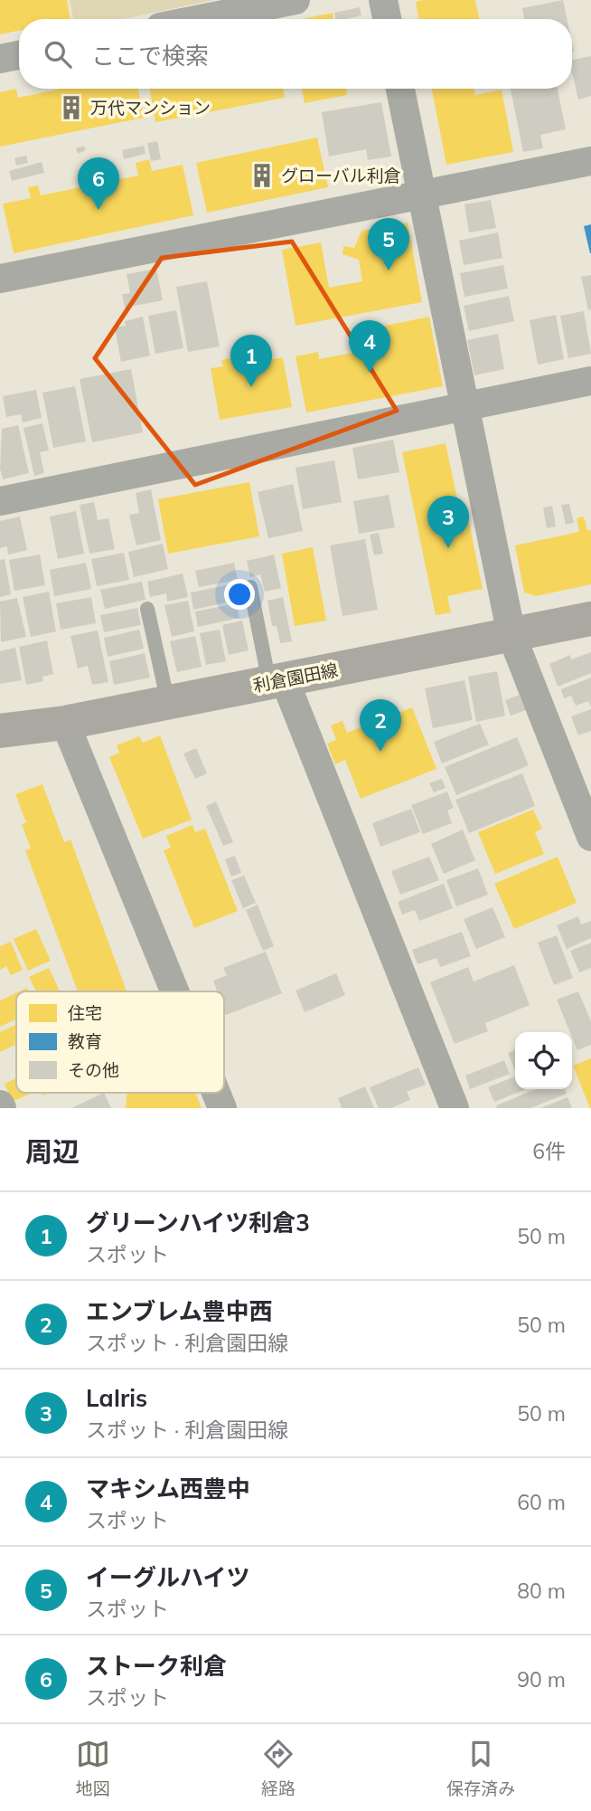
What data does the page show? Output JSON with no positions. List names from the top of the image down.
{
  "streets": {
    "street": ["利倉園田線"]
  },
  "places": {
    "building": ["万代マンション", "グローバル利倉"]
  },
  "legend": ["住宅", "教育", "その他"],
  "page": {
    "search": "ここで検索",
    "pins": [
      "6",
      "5",
      "4",
      "1",
      "3",
      "2"
    ],
    "heading": ["周辺", "6件"],
    "list": [
      {
        "mark": "1",
        "name": "グリーンハイツ利倉3",
        "note": "スポット",
        "value": "50 m"
      },
      {
        "mark": "2",
        "name": "エンブレム豊中西",
        "note": "スポット · 利倉園田線",
        "value": "50 m"
      },
      {
        "mark": "3",
        "name": "LaIris",
        "note": "スポット · 利倉園田線",
        "value": "50 m"
      },
      {
        "mark": "4",
        "name": "マキシム西豊中",
        "note": "スポット",
        "value": "60 m"
      },
      {
        "mark": "5",
        "name": "イーグルハイツ",
        "note": "スポット",
        "value": "80 m"
      },
      {
        "mark": "6",
        "name": "ストーク利倉",
        "note": "スポット",
        "value": "90 m"
      }
    ],
    "nav": ["地図", "経路", "保存済み"]
  }
}
